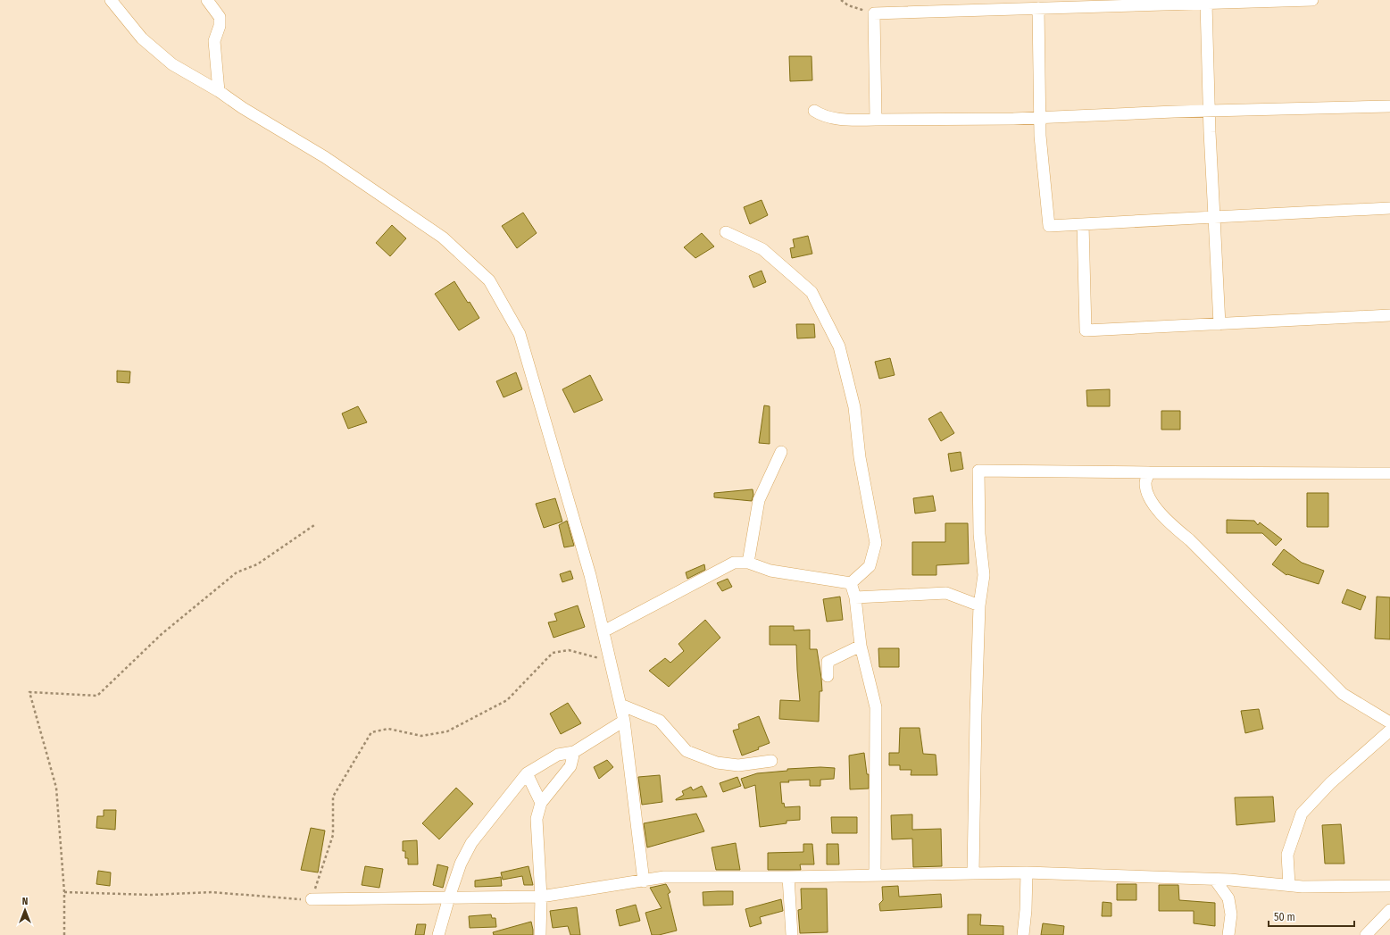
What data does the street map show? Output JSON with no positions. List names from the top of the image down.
{
  "scale_bar": "50 m",
  "north": "top"
}
